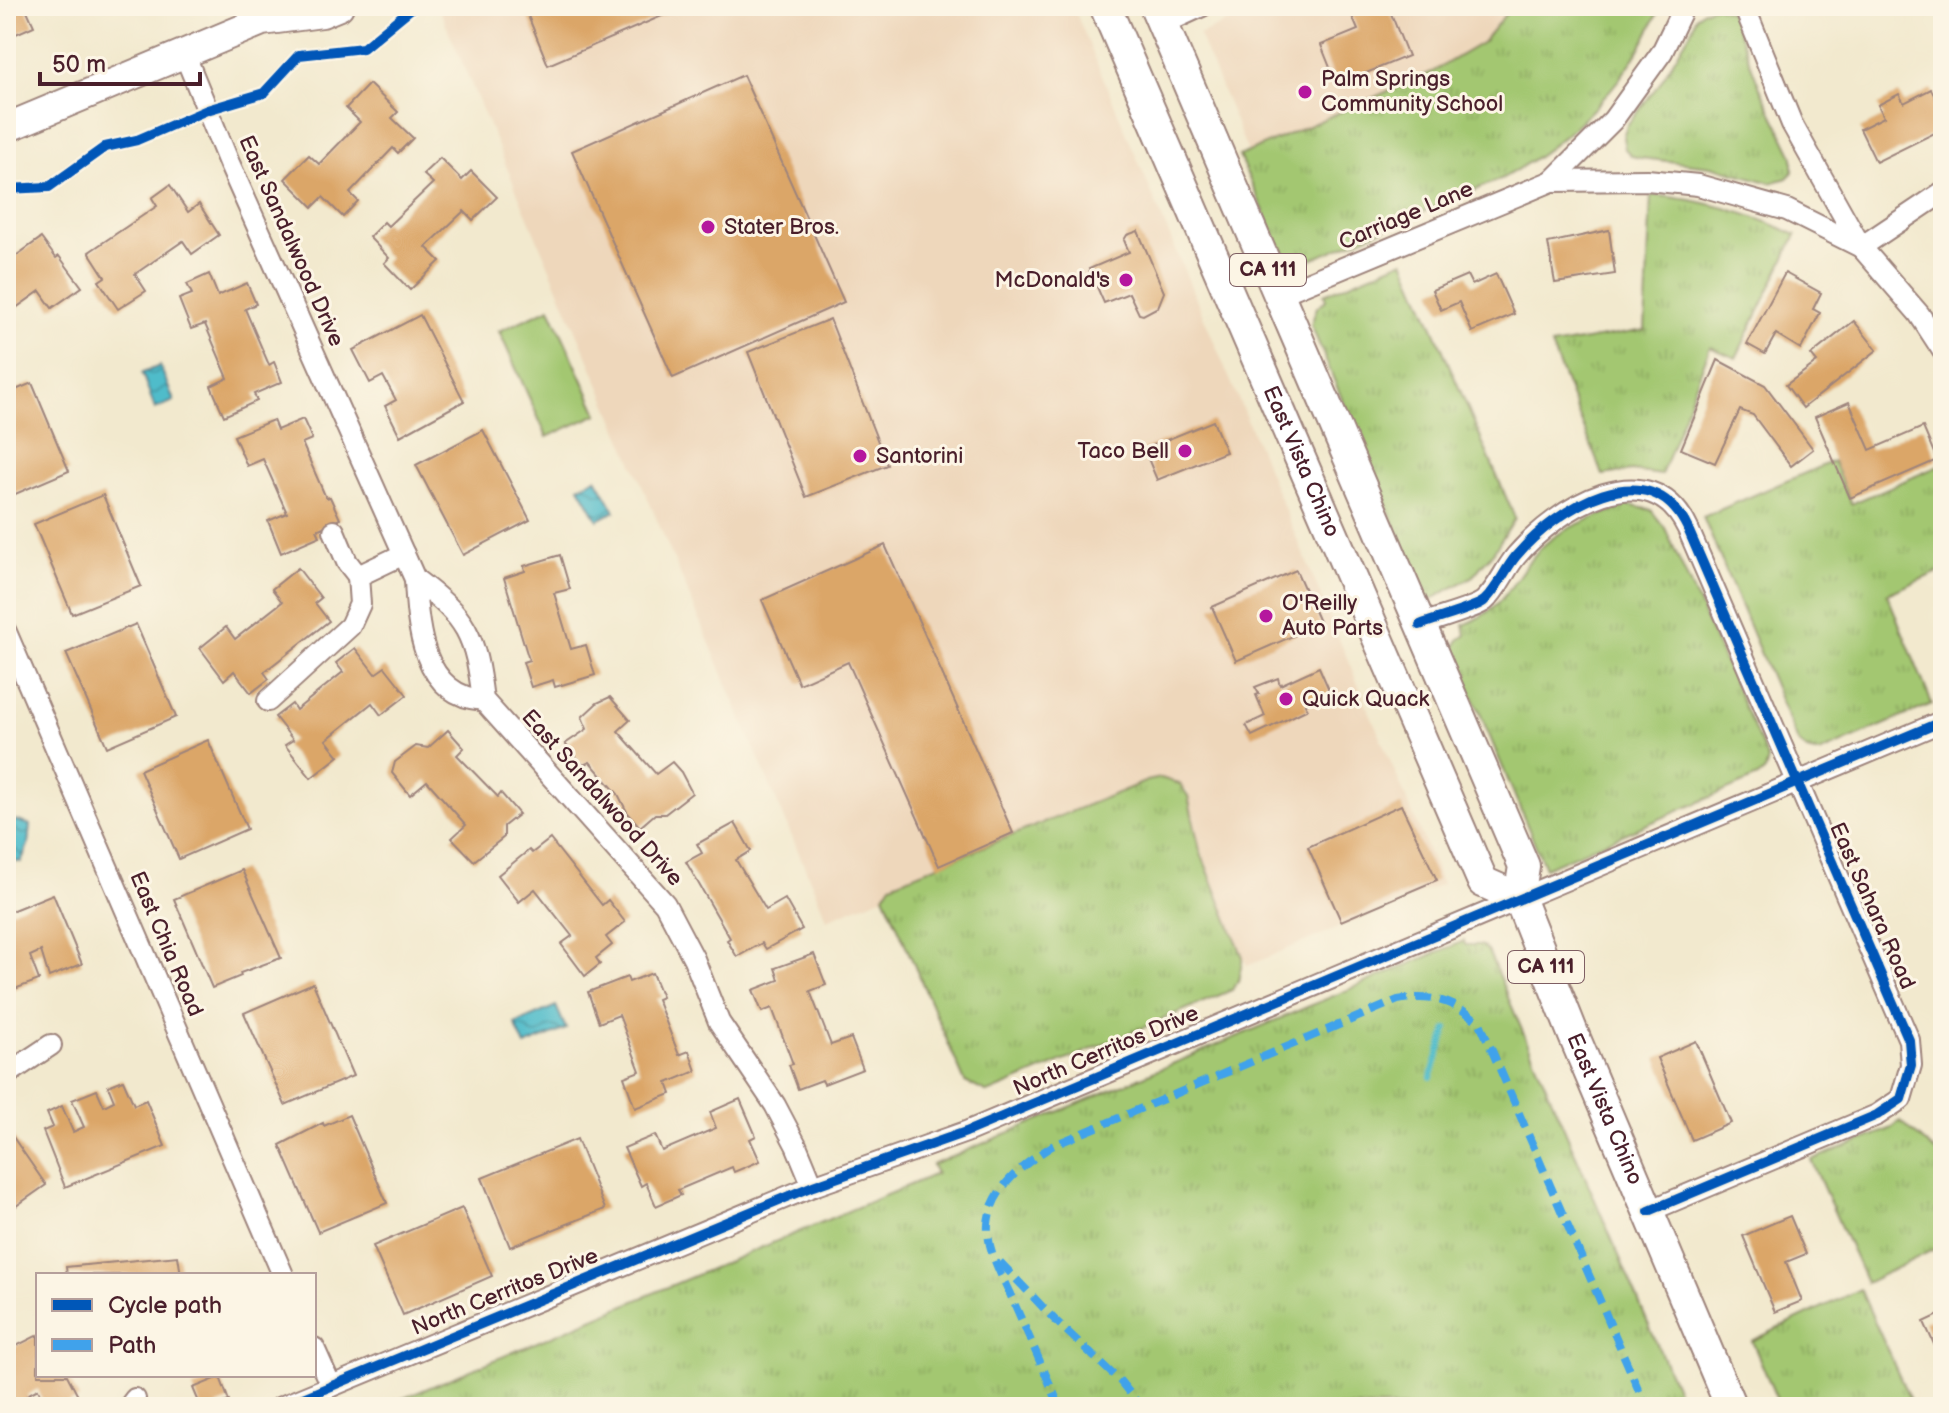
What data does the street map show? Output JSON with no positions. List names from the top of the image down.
{
  "streets": {
    "main road": ["CA 111", "East Vista Chino"],
    "street": [
      "Carriage Lane",
      "East Sandalwood Drive",
      "East Sahara Road",
      "East Chia Road",
      "North Cerritos Drive"
    ]
  },
  "crossings": [
    ["Carriage Lane", "East Vista Chino"],
    ["East Sandalwood Drive", "North Cerritos Drive"],
    ["East Vista Chino", "East Sahara Road"],
    ["East Vista Chino", "North Cerritos Drive"],
    ["East Sahara Road", "North Cerritos Drive"]
  ],
  "places": [
    "Palm Springs Community School",
    "Stater Bros.",
    "McDonald's",
    "Taco Bell",
    "Santorini",
    "O'Reilly Auto Parts",
    "Quick Quack"
  ],
  "legend": ["Cycle path", "Path"],
  "scale_bar": "50 m"
}
